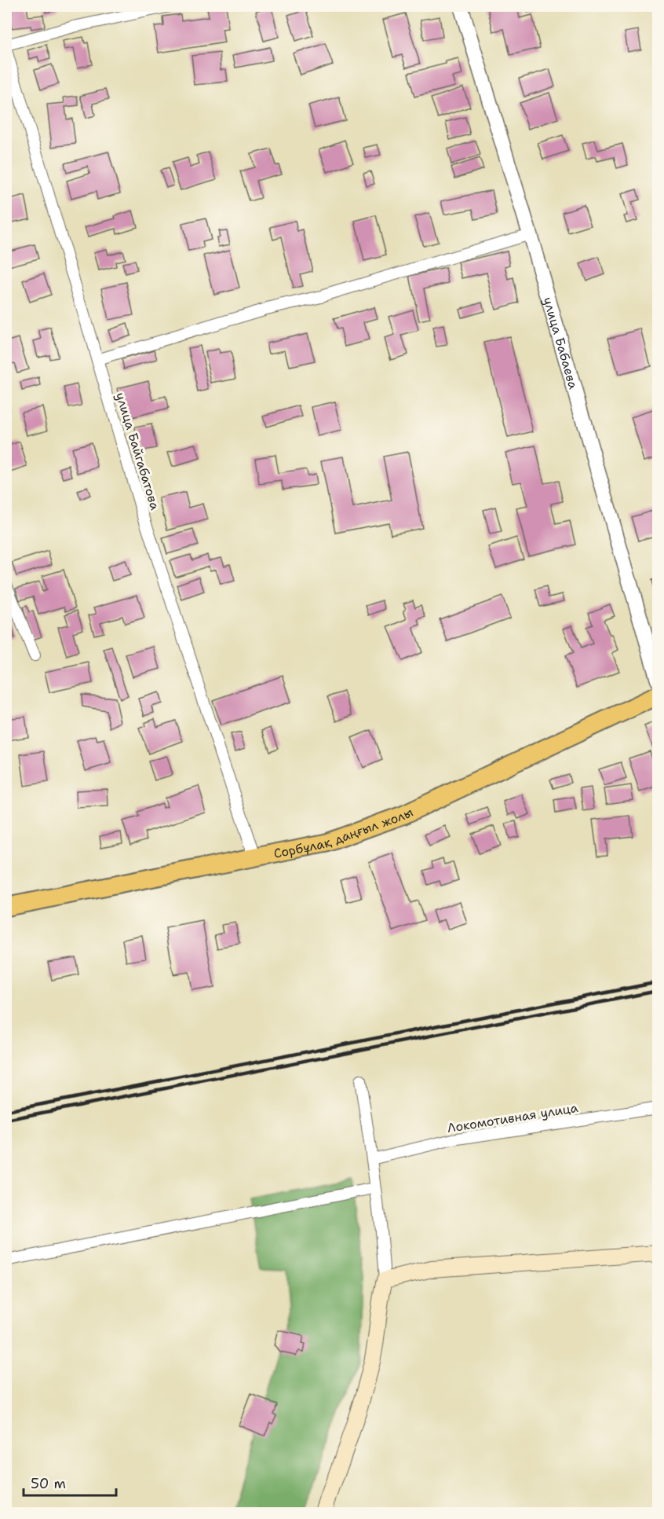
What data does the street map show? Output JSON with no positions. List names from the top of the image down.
{
  "streets": {
    "main road": ["Сорбұлақ даңғыл жолы"],
    "street": ["улица Бабаева", "улица Байгабатова", "Локомотивная улица"]
  },
  "crossings": [
    ["улица Байгабатова", "Сорбұлақ даңғыл жолы"]
  ],
  "scale_bar": "50 m"
}
